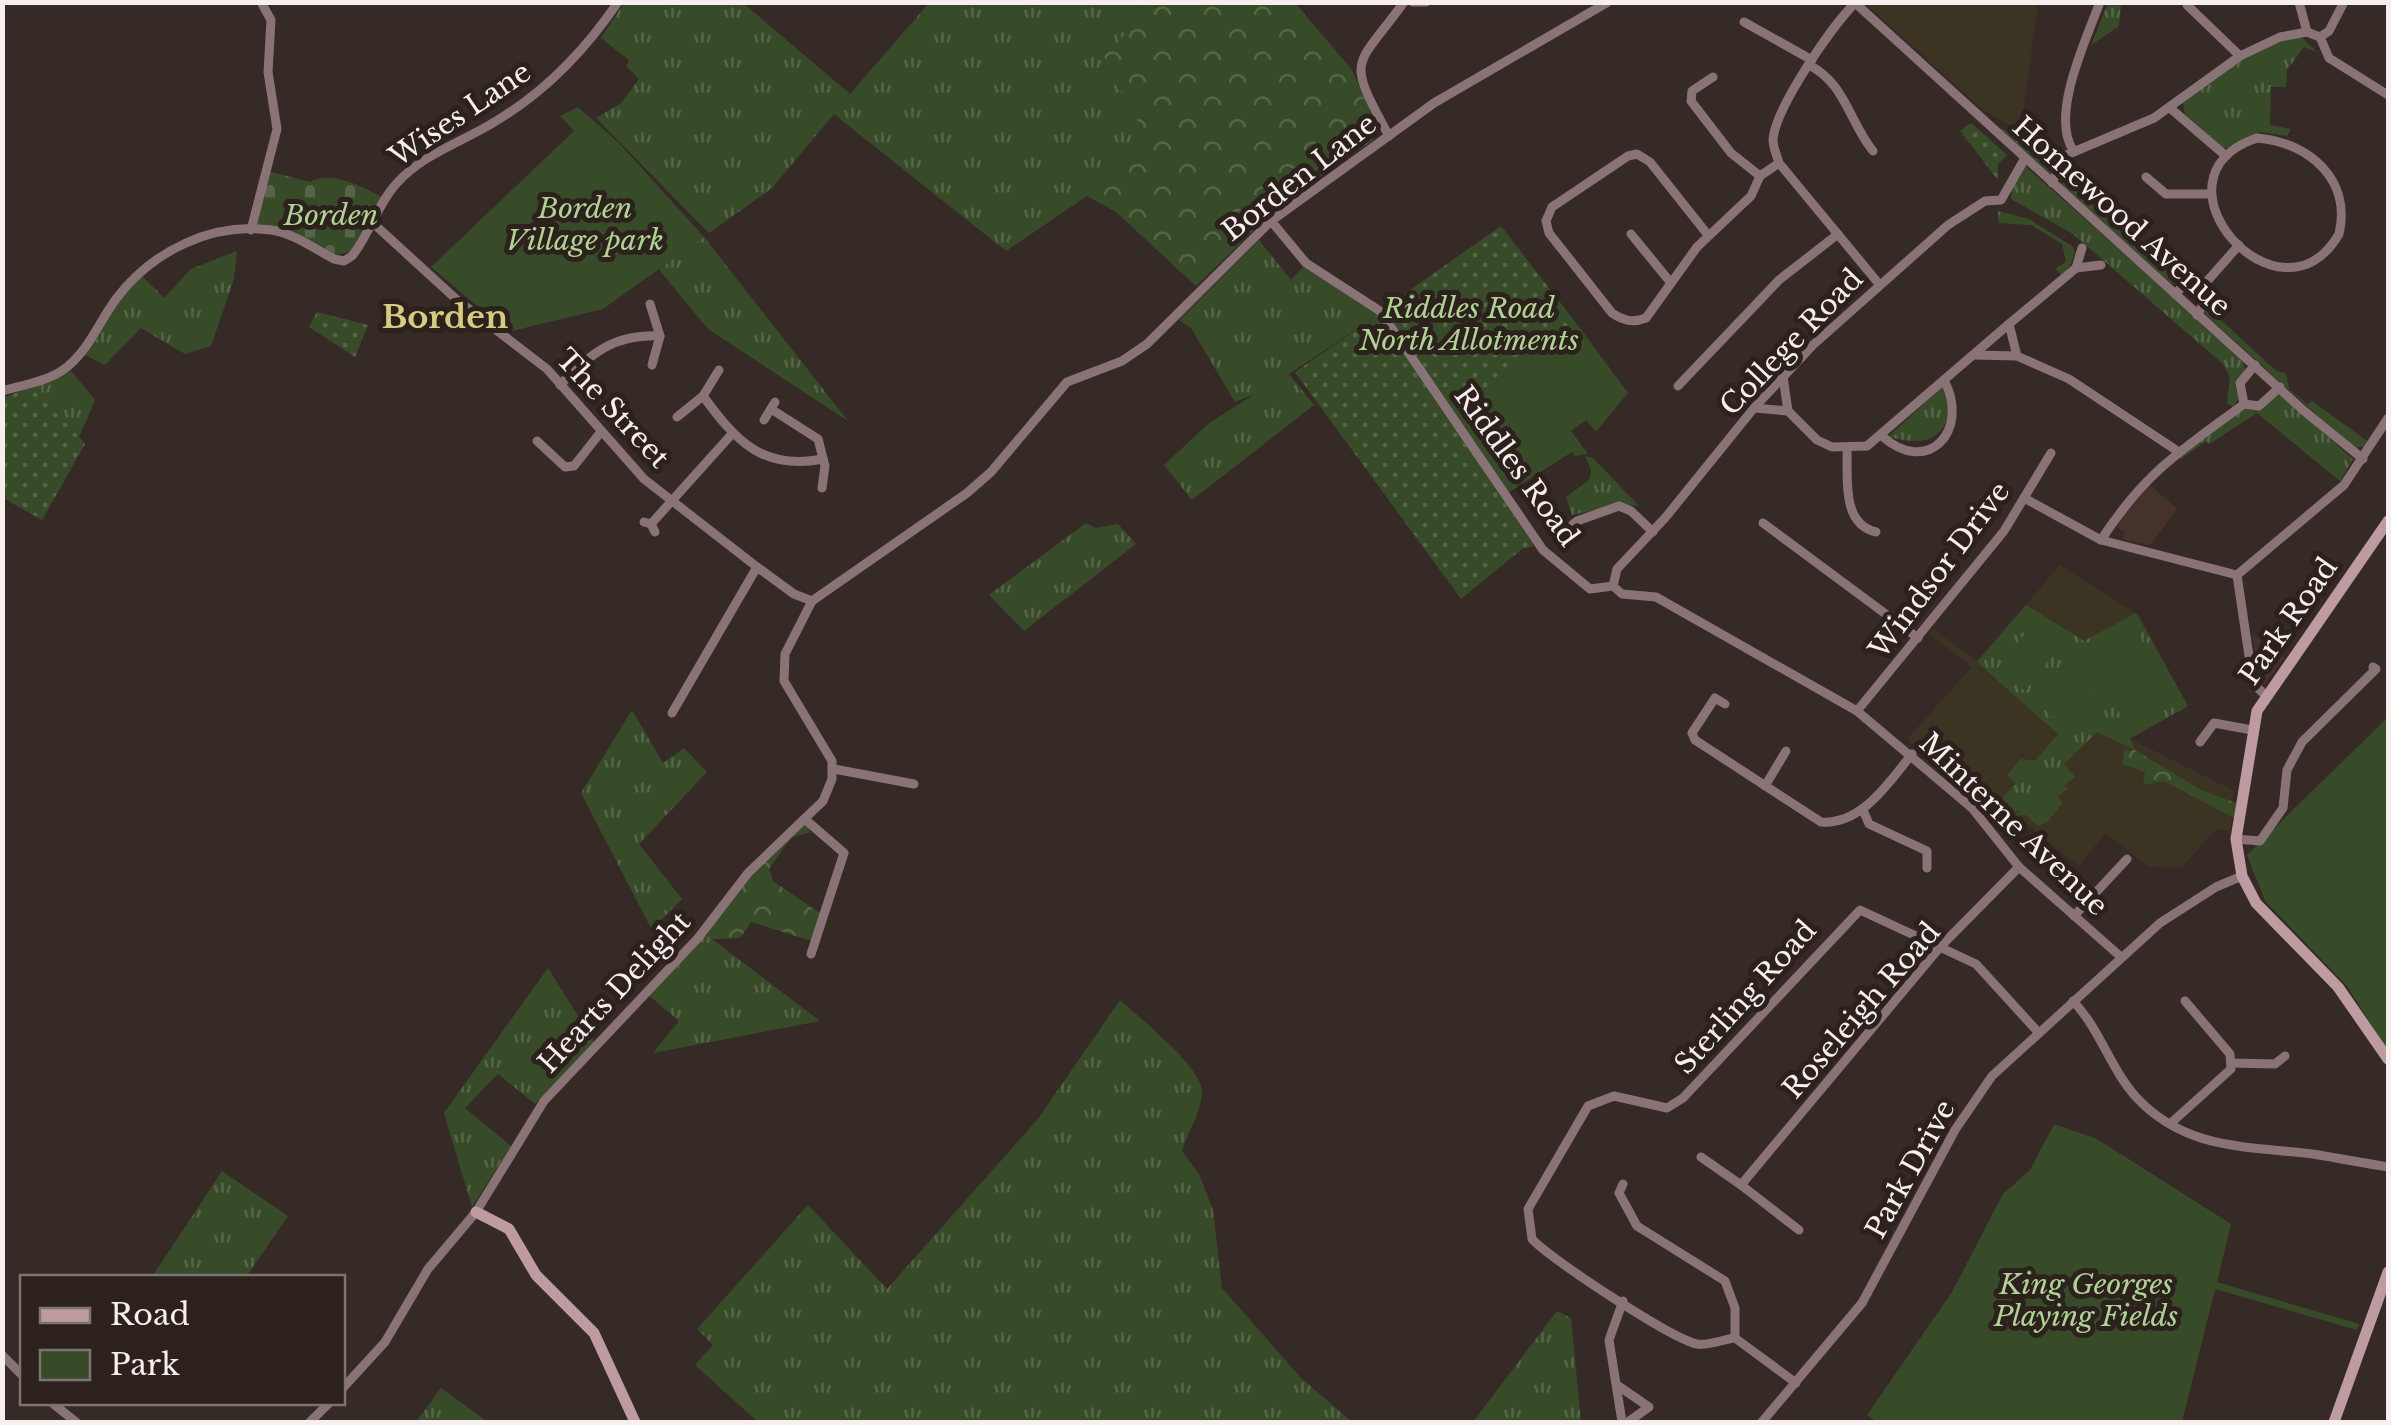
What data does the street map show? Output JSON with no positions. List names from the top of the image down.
{
  "streets": {
    "street": [
      "Wises Lane",
      "Borden Lane",
      "Homewood Avenue",
      "College Road",
      "The Street",
      "Riddles Road",
      "Windsor Drive",
      "Park Road",
      "Minterne Avenue",
      "Hearts Delight",
      "Sterling Road",
      "Roseleigh Road",
      "Park Drive"
    ]
  },
  "crossings": [
    ["Wises Lane", "The Street"],
    ["Borden Lane", "The Street"],
    ["Borden Lane", "Riddles Road"],
    ["Homewood Avenue", "College Road"],
    ["College Road", "Riddles Road"],
    ["College Road", "Minterne Avenue"],
    ["Riddles Road", "Minterne Avenue"],
    ["Windsor Drive", "Minterne Avenue"],
    ["Park Road", "Park Drive"],
    ["Minterne Avenue", "Roseleigh Road"],
    ["Minterne Avenue", "Park Drive"],
    ["Sterling Road", "Roseleigh Road"],
    ["Sterling Road", "Park Drive"]
  ],
  "districts": ["Borden"],
  "parks": [
    "Borden Village park",
    "Borden",
    "Riddles Road North Allotments",
    "King Georges Playing Fields"
  ],
  "legend": ["Road", "Park"]
}
